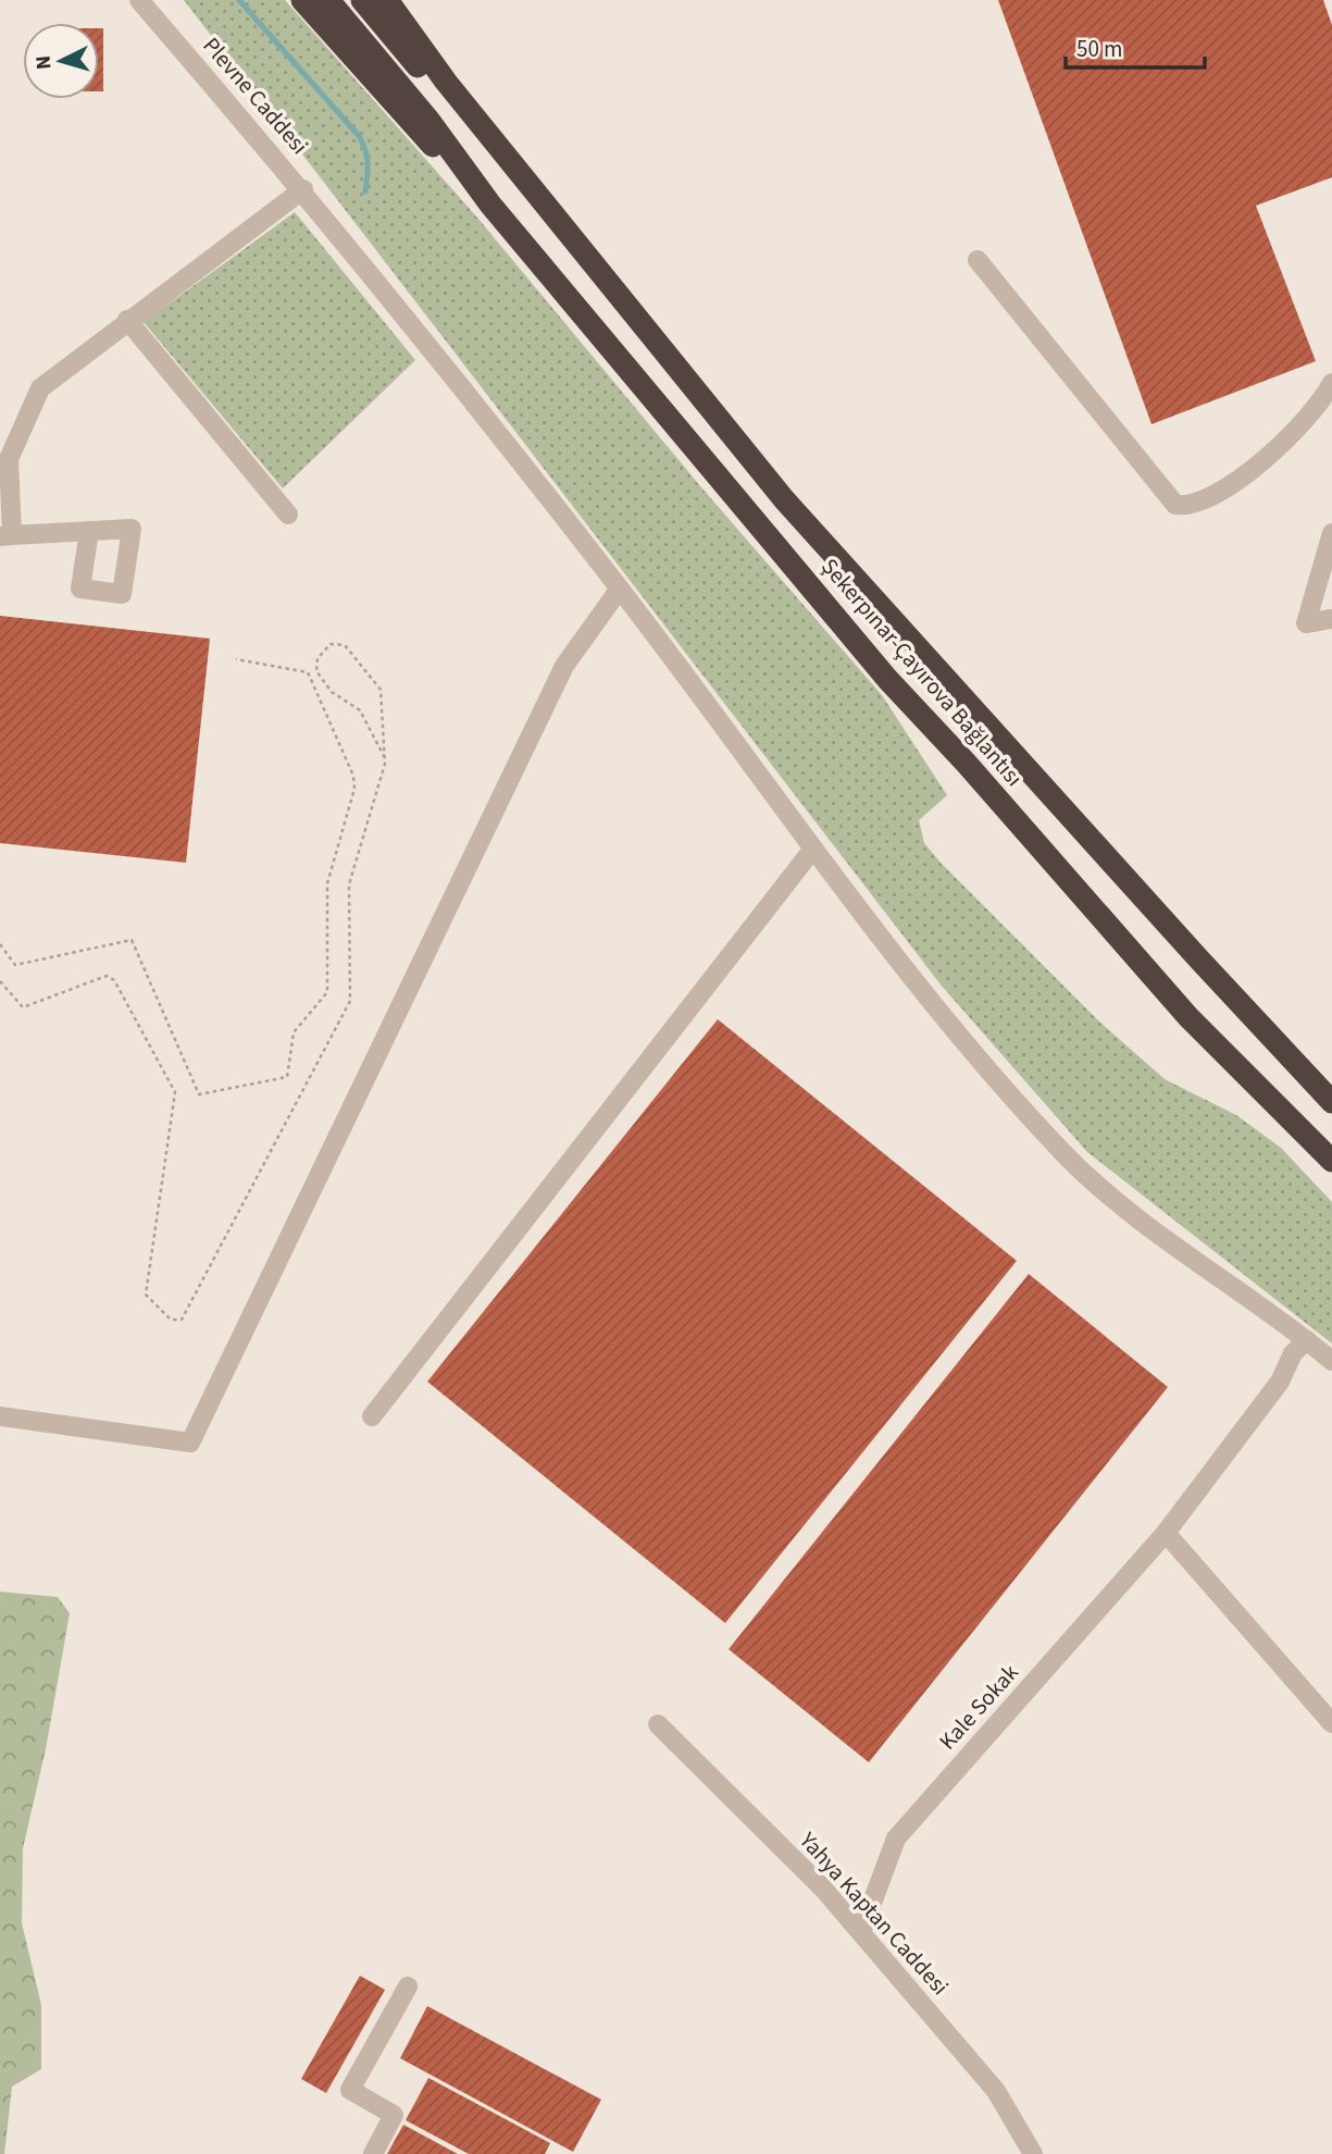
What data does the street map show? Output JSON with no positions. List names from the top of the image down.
{
  "streets": {
    "highway": ["Şekerpınar-Çayırova Bağlantısı"],
    "street": ["Plevne Caddesi", "Kale Sokak", "Yahya Kaptan Caddesi"]
  },
  "crossings": [
    ["Plevne Caddesi", "Kale Sokak"],
    ["Kale Sokak", "Yahya Kaptan Caddesi"]
  ],
  "scale_bar": "50 m",
  "north": "left"
}
